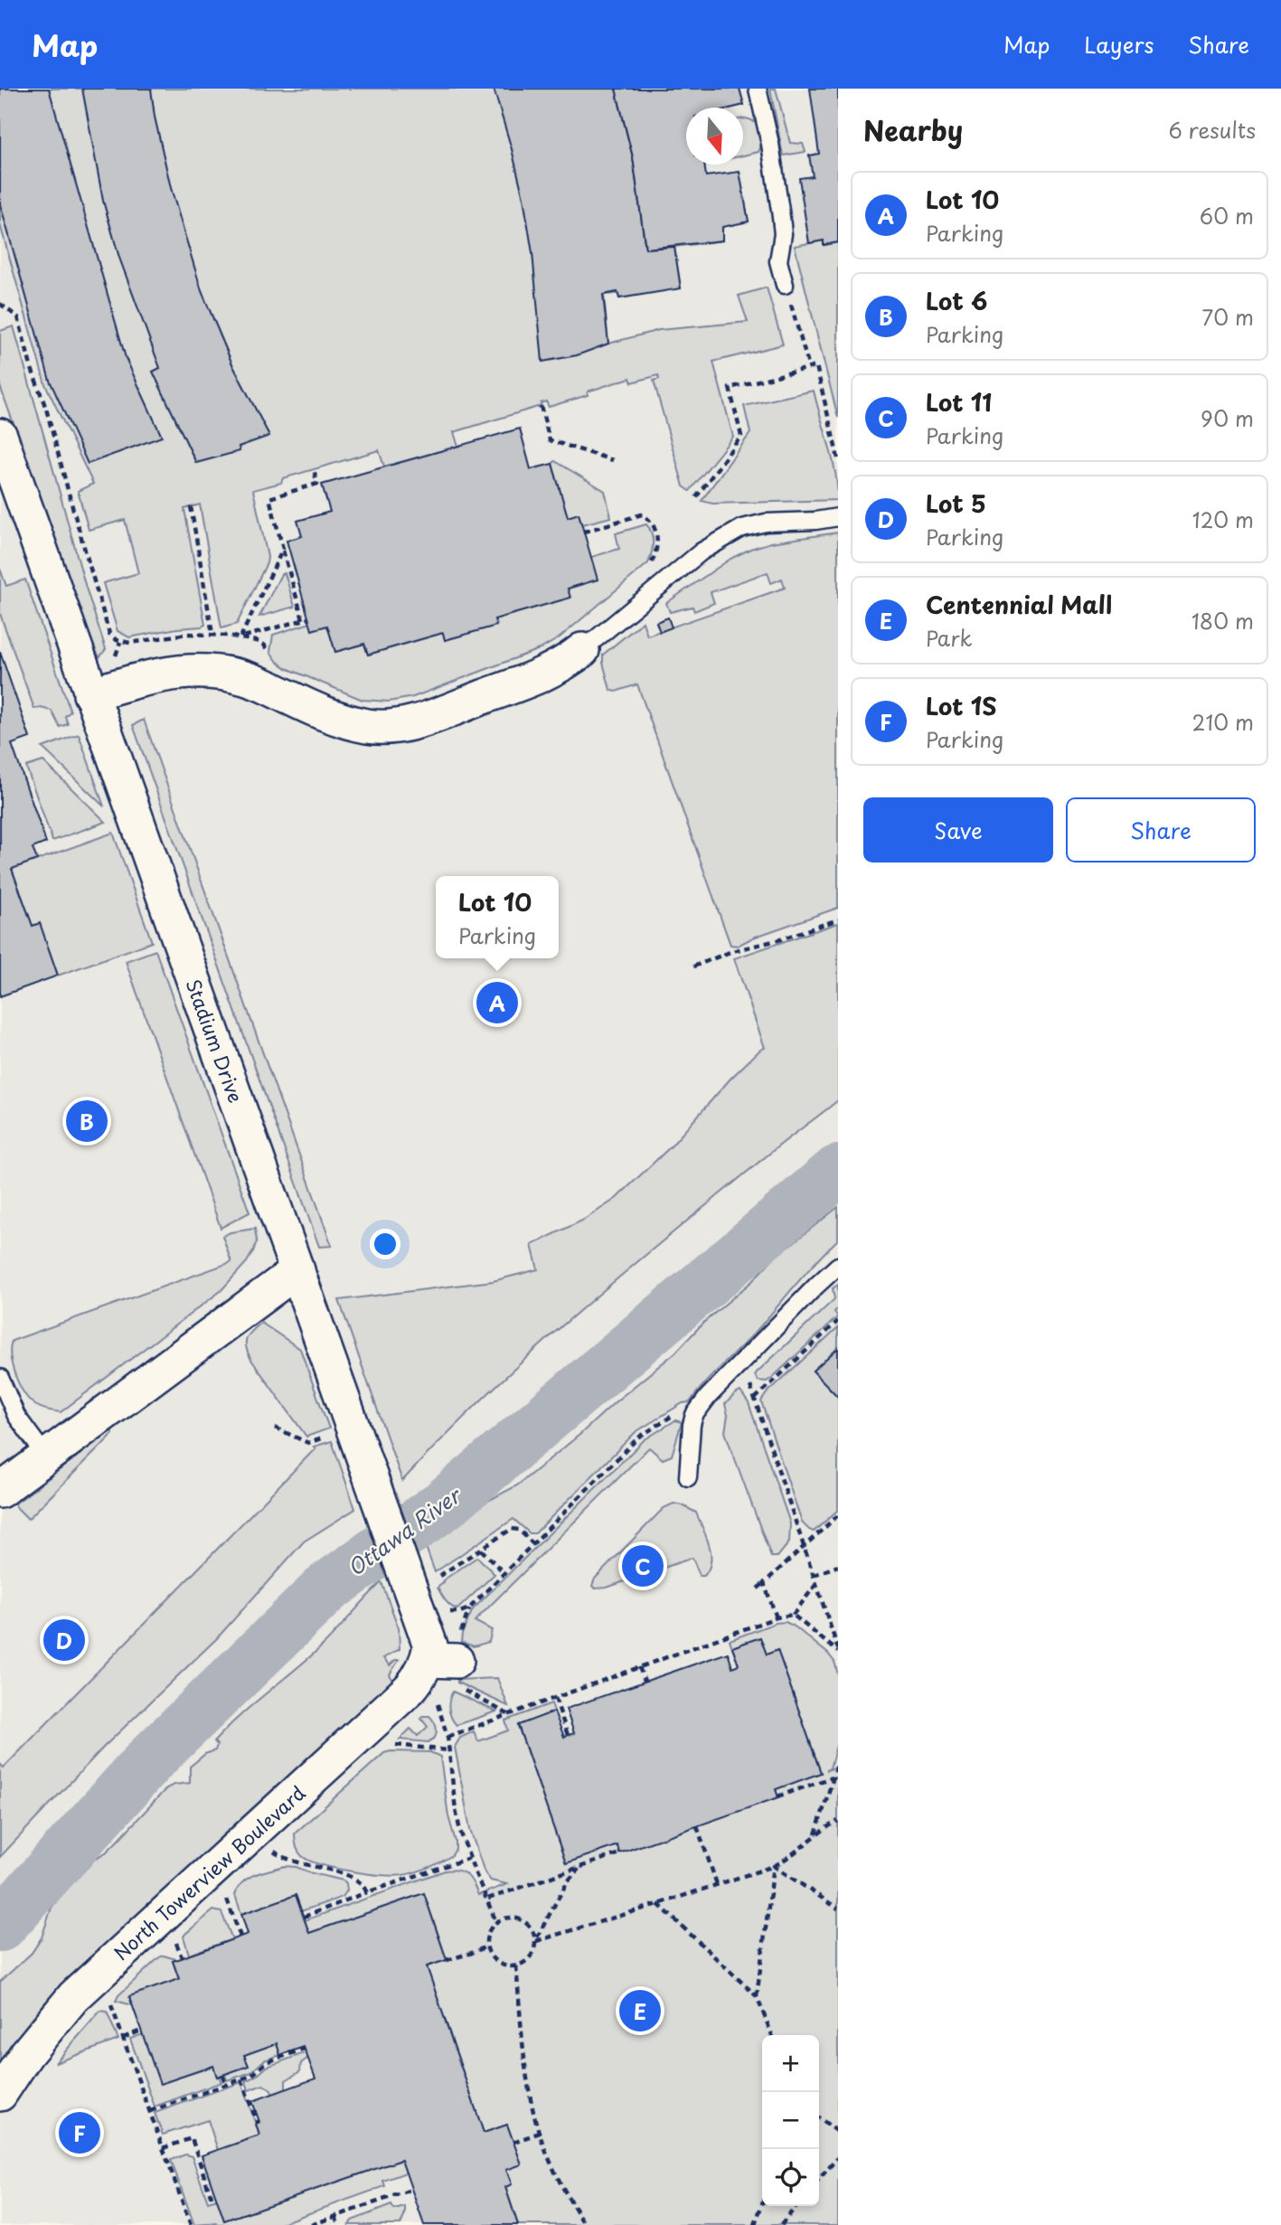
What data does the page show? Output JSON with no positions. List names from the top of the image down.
{
  "streets": {
    "street": ["Stadium Drive", "North Towerview Boulevard"]
  },
  "crossings": [
    ["Stadium Drive", "North Towerview Boulevard"]
  ],
  "water": ["Ottawa River"],
  "north": "bottom",
  "page": {
    "header": "Map",
    "nav": ["Map", "Layers", "Share"],
    "heading": ["Nearby", "6 results"],
    "list": [
      {
        "mark": "A",
        "name": "Lot 10",
        "note": "Parking",
        "value": "60 m"
      },
      {
        "mark": "B",
        "name": "Lot 6",
        "note": "Parking",
        "value": "70 m"
      },
      {
        "mark": "C",
        "name": "Lot 11",
        "note": "Parking",
        "value": "90 m"
      },
      {
        "mark": "D",
        "name": "Lot 5",
        "note": "Parking",
        "value": "120 m"
      },
      {
        "mark": "E",
        "name": "Centennial Mall",
        "note": "Park",
        "value": "180 m"
      },
      {
        "mark": "F",
        "name": "Lot 1S",
        "note": "Parking",
        "value": "210 m"
      }
    ],
    "buttons": ["Save", "Share"],
    "popup": ["Lot 10", "Parking"],
    "pins": [
      "A",
      "B",
      "C",
      "D",
      "E",
      "F"
    ],
    "map_buttons": ["+", "−"]
  }
}
